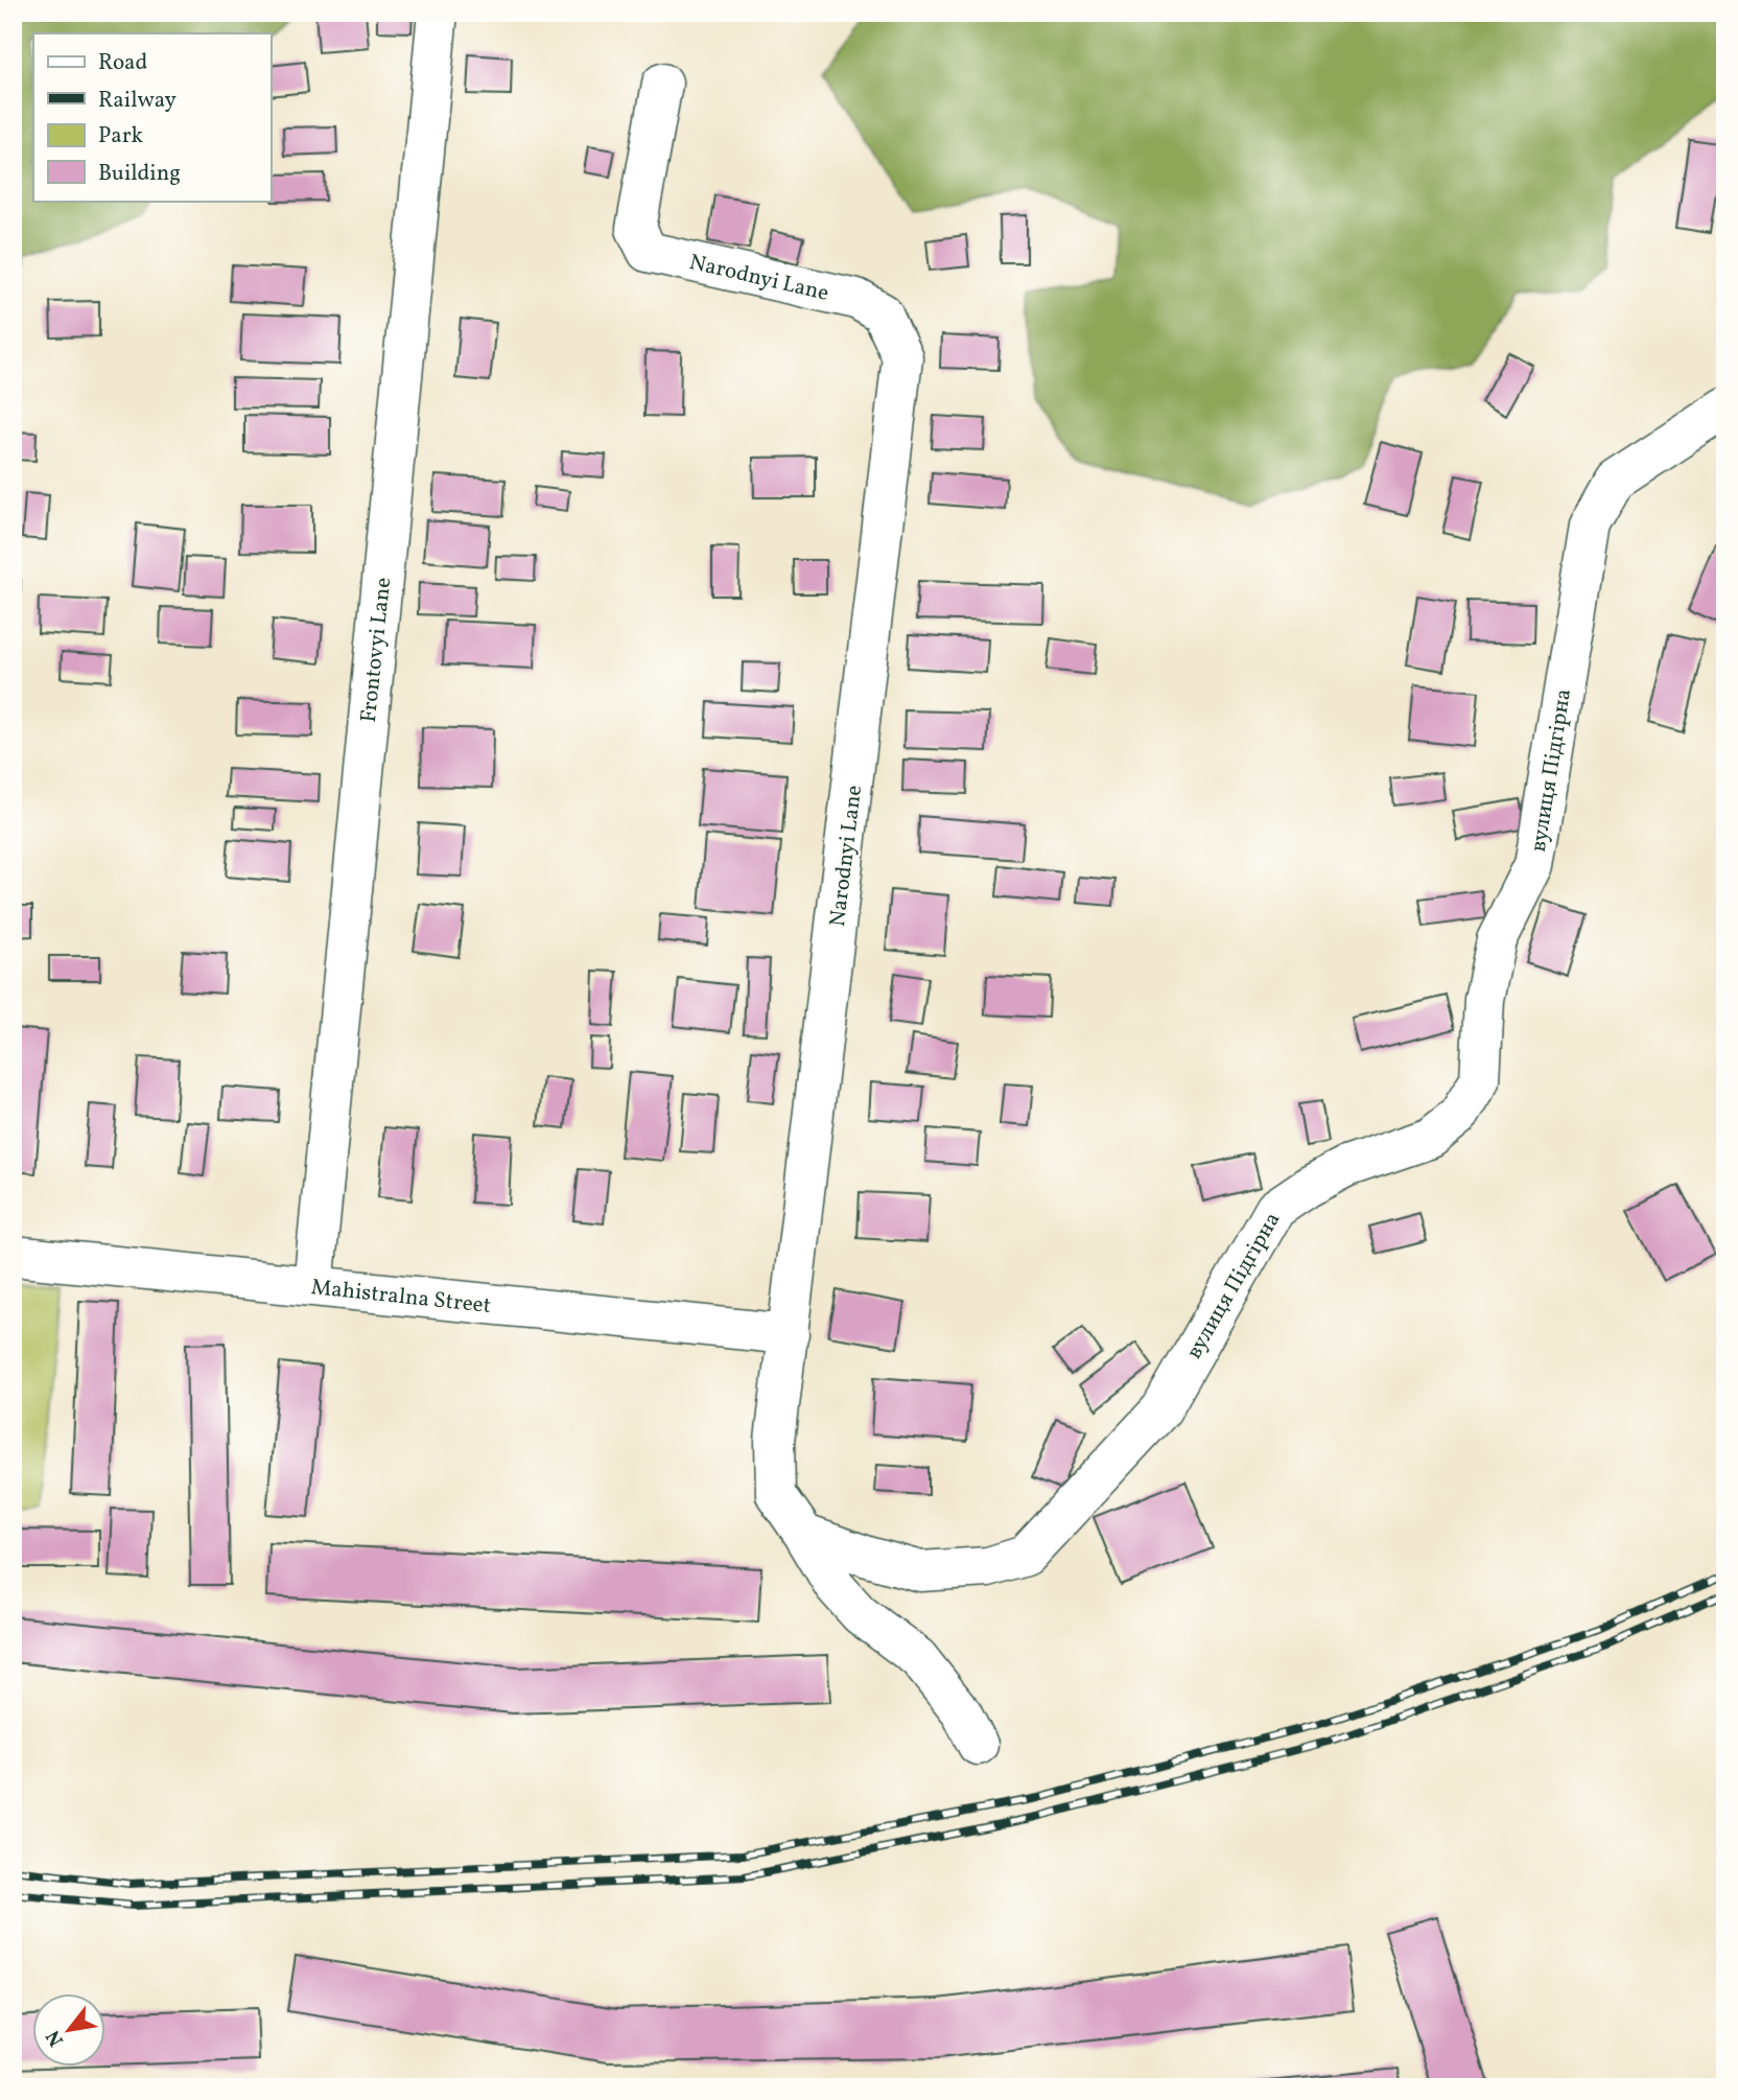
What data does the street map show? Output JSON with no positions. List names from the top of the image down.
{
  "streets": {
    "street": [
      "Narodnyi Lane",
      "Frontovyi Lane",
      "вулиця Підгірна",
      "Mahistralna Street"
    ]
  },
  "crossings": [
    ["Narodnyi Lane", "вулиця Підгірна"],
    ["Narodnyi Lane", "Mahistralna Street"],
    ["Frontovyi Lane", "Mahistralna Street"]
  ],
  "legend": [
    "Road",
    "Railway",
    "Park",
    "Building"
  ],
  "north": "bottom left"
}
